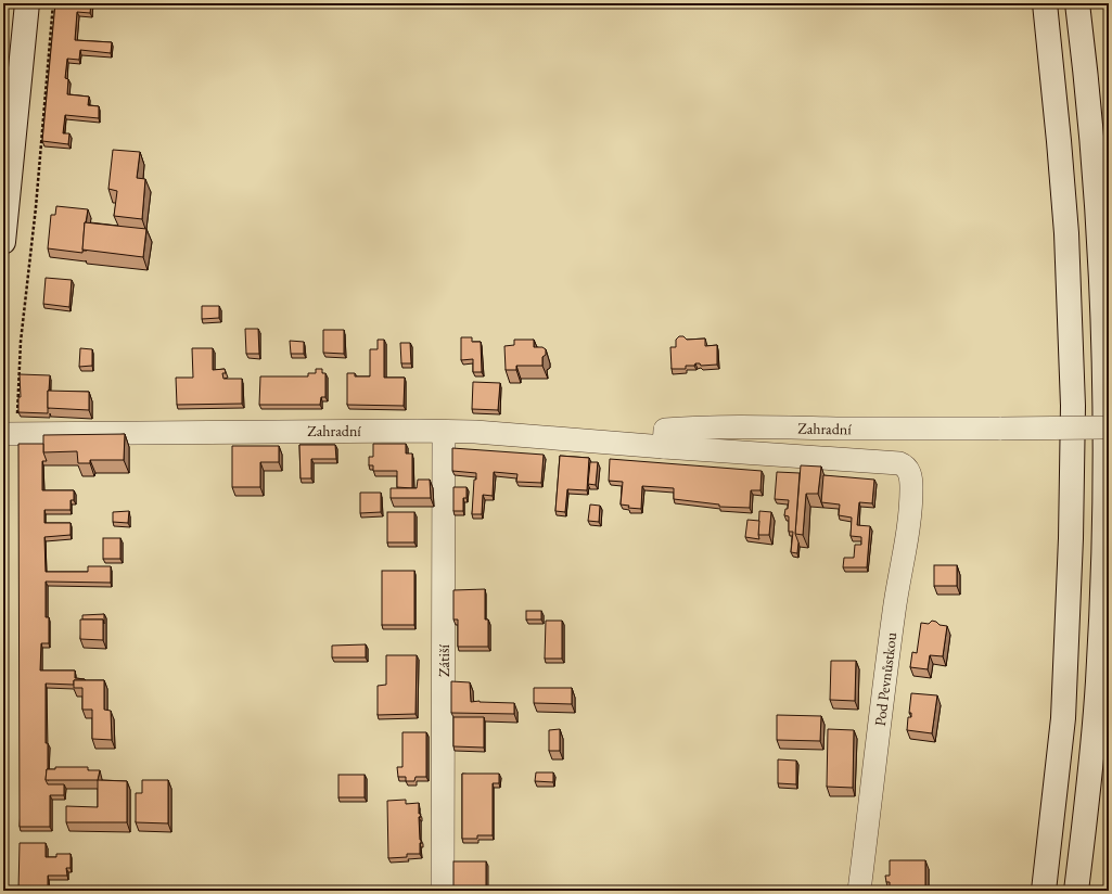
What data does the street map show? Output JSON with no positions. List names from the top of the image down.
{
  "streets": {
    "street": ["Zahradní", "Zátiší", "Pod Pevnůstkou"]
  },
  "crossings": [
    ["Zahradní", "Zátiší"],
    ["Zahradní", "Pod Pevnůstkou"]
  ]
}
